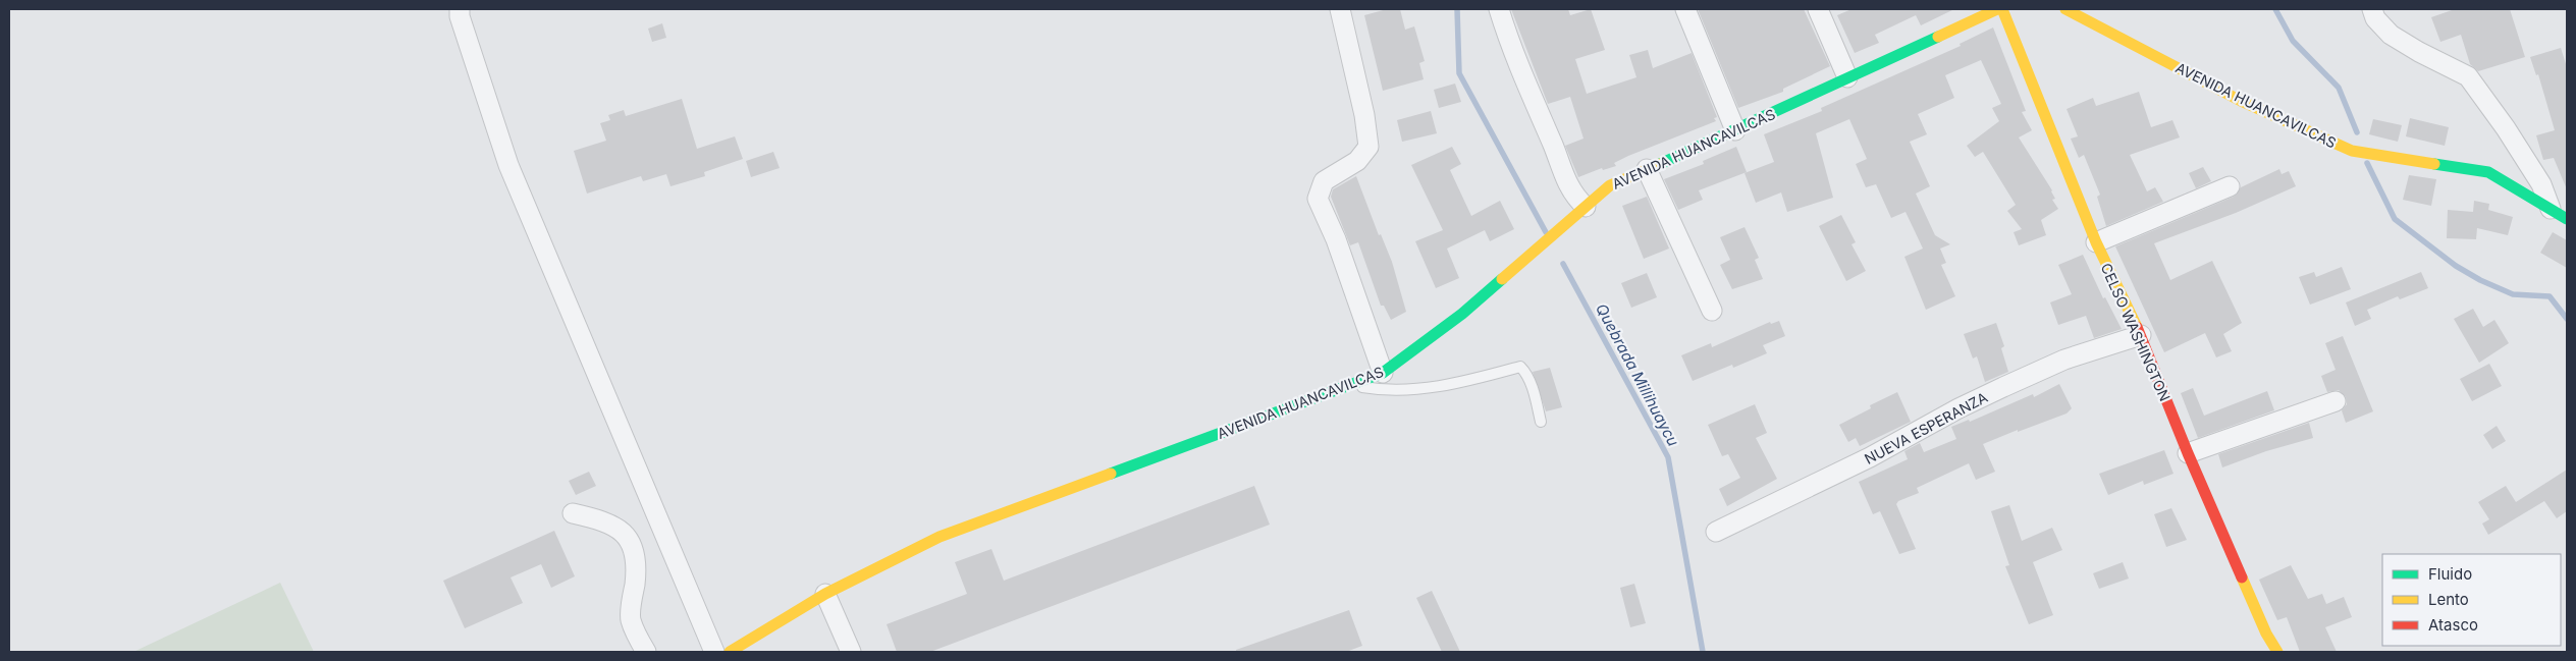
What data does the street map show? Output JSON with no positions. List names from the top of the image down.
{
  "streets": {
    "street": ["AVENIDA HUANCAVILCAS", "CELSO WASHINGTON", "NUEVA ESPERANZA"]
  },
  "crossings": [
    ["CELSO WASHINGTON", "NUEVA ESPERANZA"]
  ],
  "water": ["Quebrada Millihuaycu"],
  "legend": ["Fluido", "Lento", "Atasco"]
}
